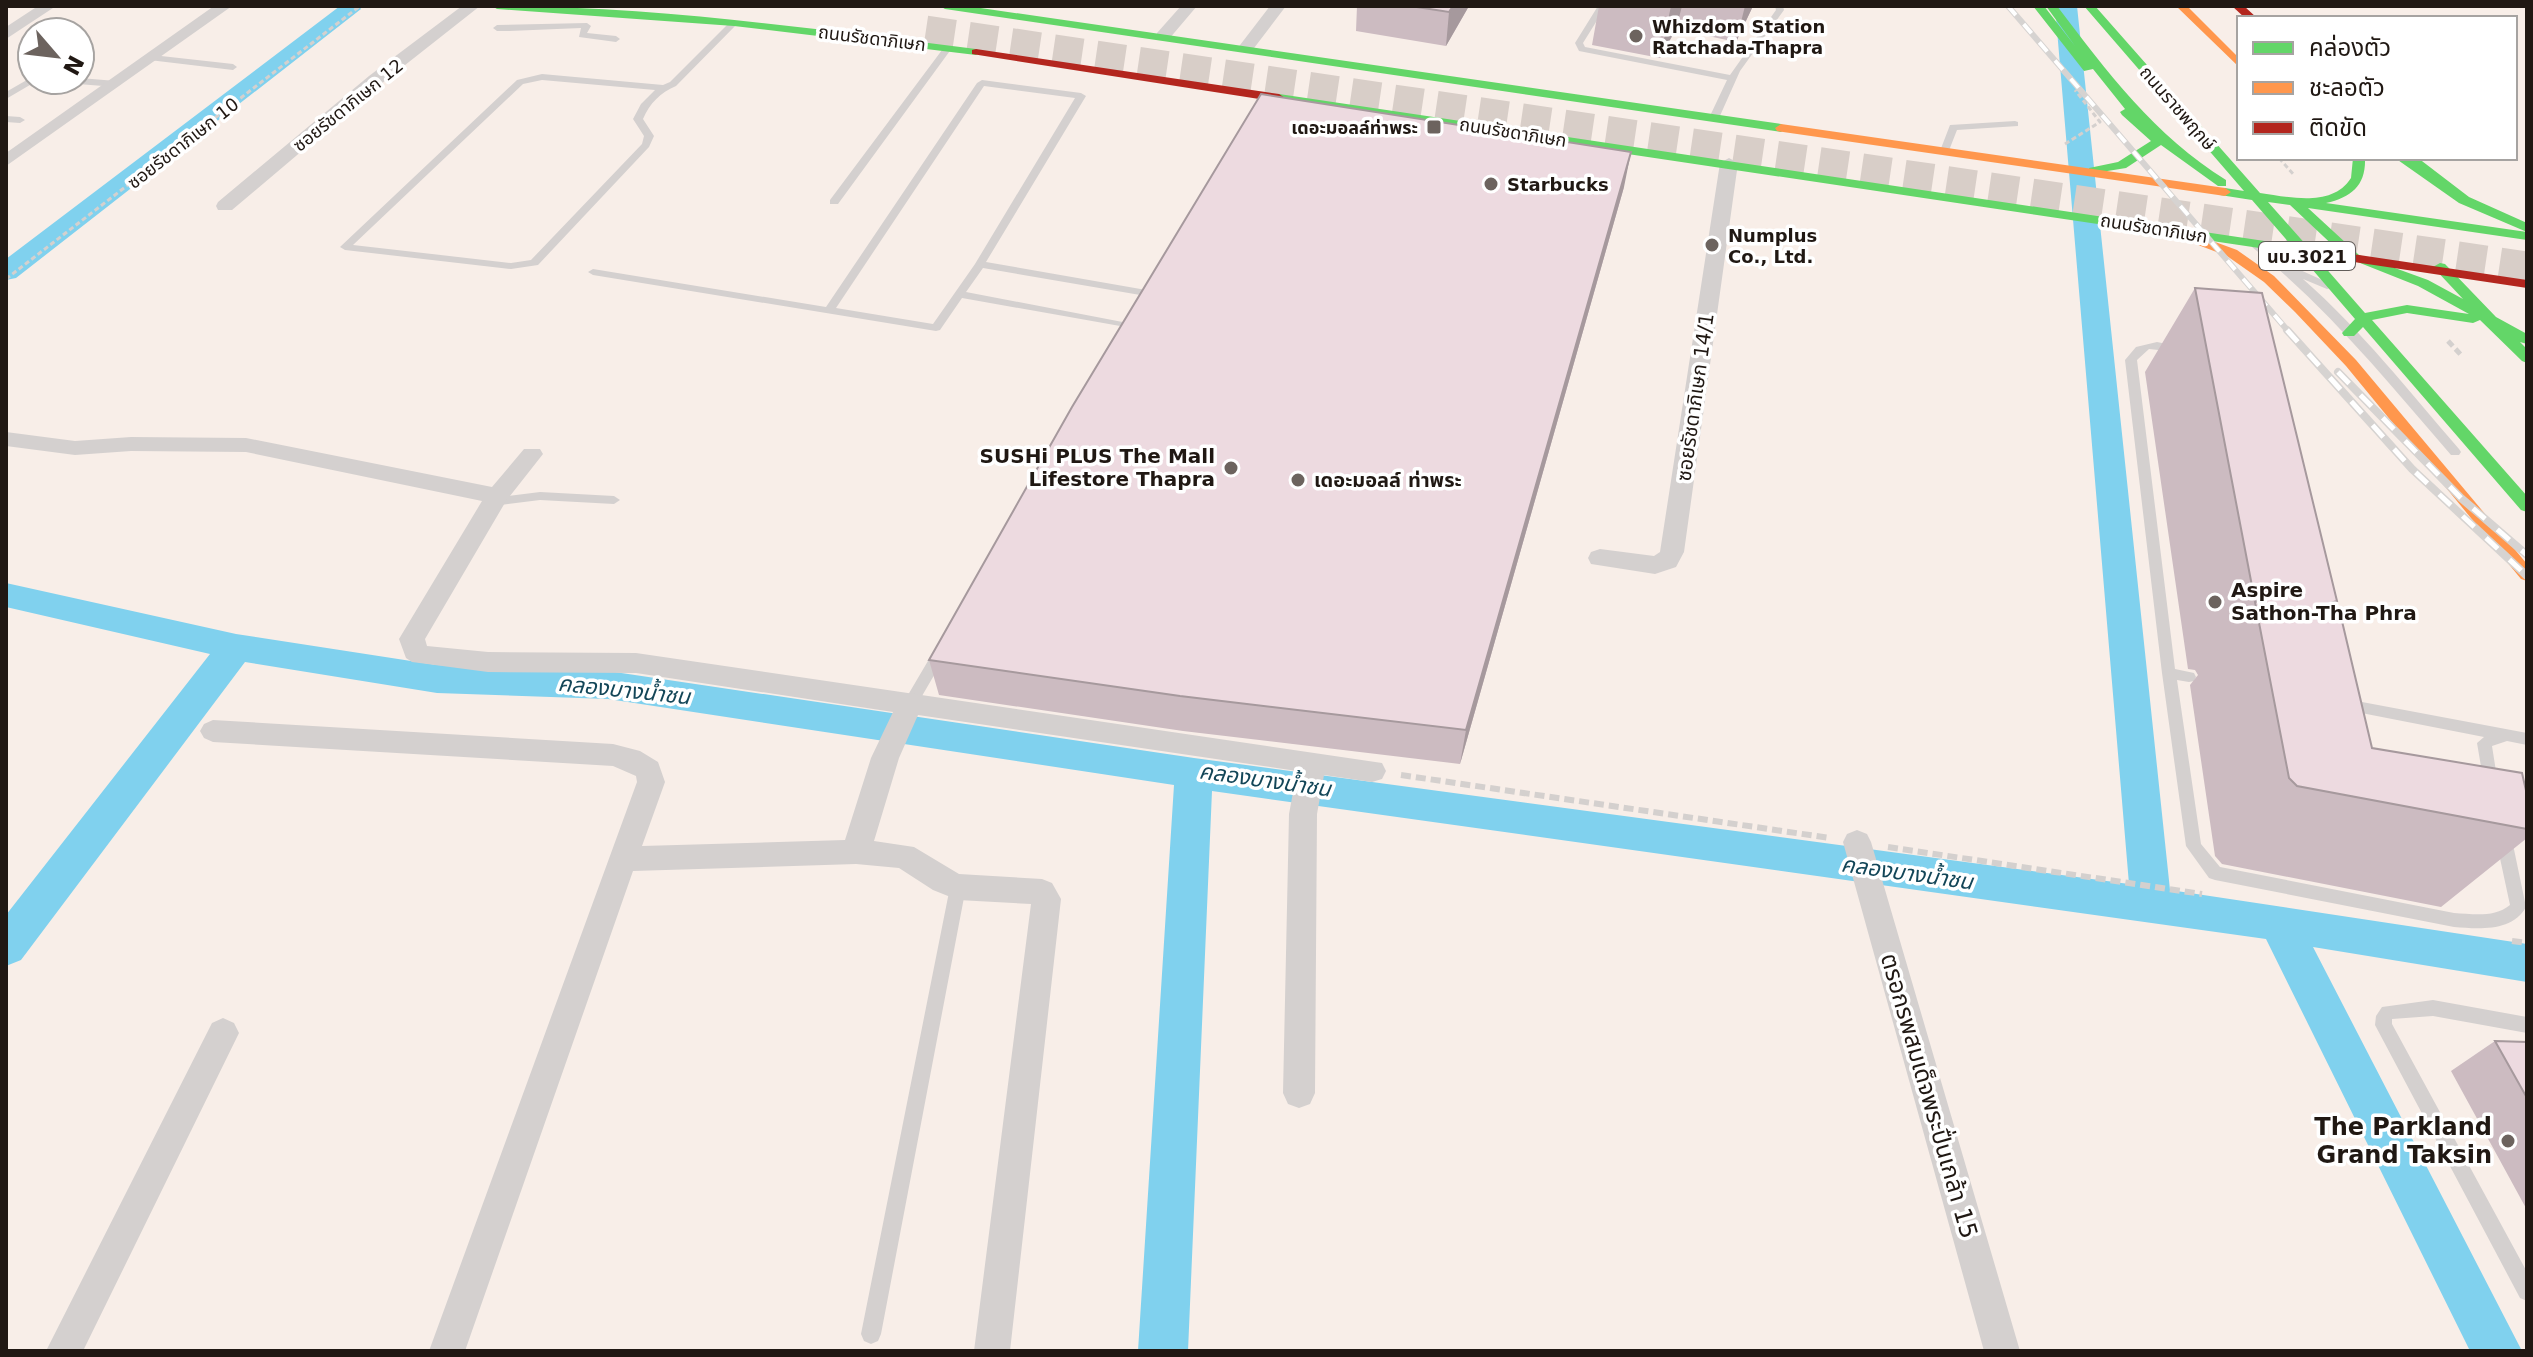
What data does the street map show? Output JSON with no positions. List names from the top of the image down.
{
  "streets": {
    "main road": ["ถนนรัชดาภิเษก", "ถนนราชพฤกษ์", "นบ.3021"],
    "street": ["ซอยรัชดาภิเษก 12", "ซอยรัชดาภิเษก 14/1", "ตรอกรพสมเด็จพระปื่นเกล้า 15"],
    "path": ["ซอยรัชดาภิเษก 10"]
  },
  "crossings": [
    ["ถนนรัชดาภิเษก", "นบ.3021"],
    ["ถนนรัชดาภิเษก", "ซอยรัชดาภิเษก 14/1"]
  ],
  "water": ["คลองบางน้ำชน"],
  "places": {
    "other": [
      "Whizdom Station Ratchada-Thapra",
      "Starbucks",
      "Numplus Co., Ltd.",
      "SUSHi PLUS The Mall Lifestore Thapra",
      "เดอะมอลล์ ท่าพระ",
      "Aspire Sathon-Tha Phra",
      "The Parkland Grand Taksin"
    ],
    "transit": ["เดอะมอลล์ท่าพระ"]
  },
  "legend": ["คล่องตัว", "ชะลอตัว", "ติดขัด"],
  "north": "bottom right"
}
